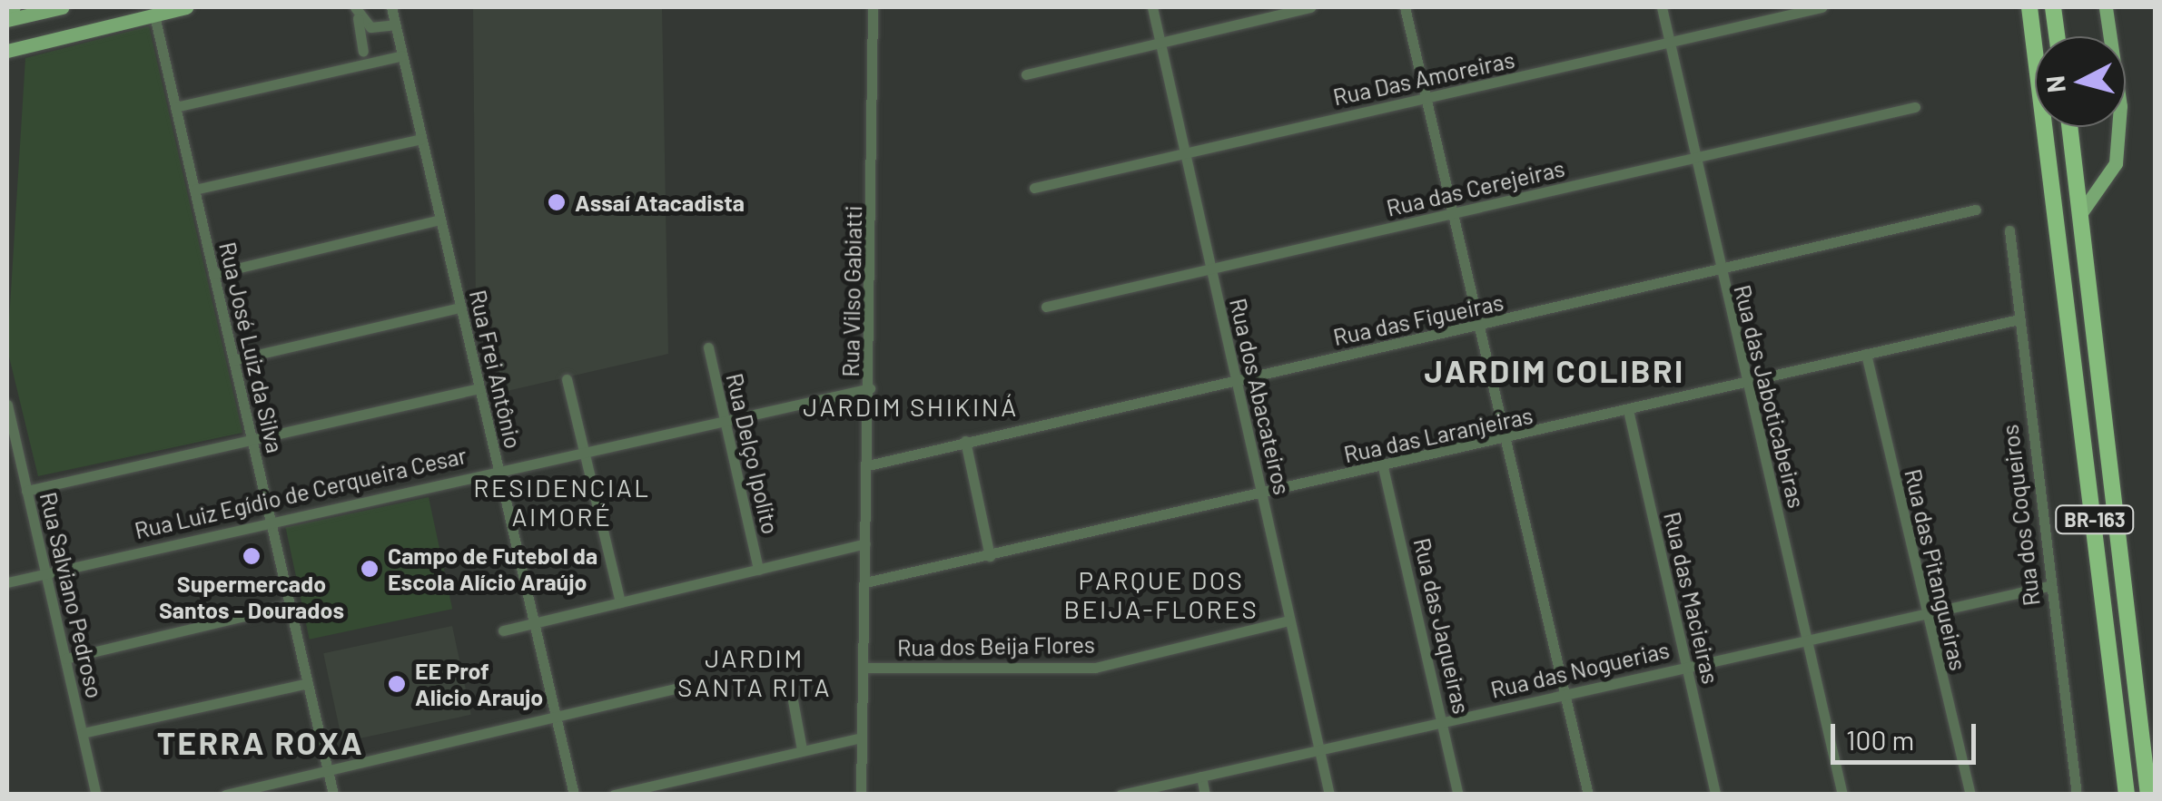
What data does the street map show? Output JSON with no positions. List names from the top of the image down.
{
  "streets": {
    "highway": ["BR-163"],
    "street": [
      "Rua Das Amoreiras",
      "Rua das Cerejeiras",
      "Rua Vilso Gabiatti",
      "Rua das Figueiras",
      "Rua José Luiz da Silva",
      "Rua Frei Antônio",
      "Rua dos Abacateiros",
      "Rua das Jaboticabeiras",
      "Rua das Laranjeiras",
      "Rua Delço Ipolito",
      "Rua Luiz Egídio de Cerqueira Cesar",
      "Rua dos Coqueiros",
      "Rua das Pitangueiras",
      "Rua Salviano Pedroso",
      "Rua das Macieiras",
      "Rua das Jaqueiras",
      "Rua dos Beija Flores",
      "Rua das Noguerias"
    ]
  },
  "crossings": [
    ["Rua Das Amoreiras", "Rua dos Abacateiros"],
    ["Rua Das Amoreiras", "Rua das Jaboticabeiras"],
    ["Rua das Cerejeiras", "Rua dos Abacateiros"],
    ["Rua das Cerejeiras", "Rua das Jaboticabeiras"],
    ["Rua Vilso Gabiatti", "Rua das Figueiras"],
    ["Rua Vilso Gabiatti", "Rua das Laranjeiras"],
    ["Rua Vilso Gabiatti", "Rua Luiz Egídio de Cerqueira Cesar"],
    ["Rua Vilso Gabiatti", "Rua dos Beija Flores"],
    ["Rua das Figueiras", "Rua dos Abacateiros"],
    ["Rua das Figueiras", "Rua das Jaboticabeiras"],
    ["Rua José Luiz da Silva", "Rua Luiz Egídio de Cerqueira Cesar"],
    ["Rua Frei Antônio", "Rua Luiz Egídio de Cerqueira Cesar"],
    ["Rua dos Abacateiros", "Rua das Laranjeiras"],
    ["Rua dos Abacateiros", "Rua dos Beija Flores"],
    ["Rua dos Abacateiros", "Rua das Noguerias"],
    ["Rua das Jaboticabeiras", "Rua das Laranjeiras"],
    ["Rua das Jaboticabeiras", "Rua das Noguerias"],
    ["Rua das Laranjeiras", "Rua dos Coqueiros"],
    ["Rua das Laranjeiras", "Rua das Pitangueiras"],
    ["Rua das Laranjeiras", "Rua das Macieiras"],
    ["Rua das Laranjeiras", "Rua das Jaqueiras"],
    ["Rua Delço Ipolito", "Rua Luiz Egídio de Cerqueira Cesar"],
    ["Rua Luiz Egídio de Cerqueira Cesar", "Rua Salviano Pedroso"],
    ["Rua dos Coqueiros", "Rua das Noguerias"],
    ["Rua das Pitangueiras", "Rua das Noguerias"],
    ["Rua das Macieiras", "Rua das Noguerias"],
    ["Rua das Jaqueiras", "Rua das Noguerias"]
  ],
  "districts": [
    "JARDIM COLIBRI",
    "JARDIM SHIKINÁ",
    "RESIDENCIAL AIMORÉ",
    "PARQUE DOS BEIJA-FLORES",
    "JARDIM SANTA RITA",
    "TERRA ROXA"
  ],
  "places": [
    "Assaí Atacadista",
    "Supermercado Santos - Dourados",
    "Campo de Futebol da Escola Alício Araújo",
    "EE Prof Alicio Araujo"
  ],
  "scale_bar": "100 m",
  "north": "left"
}
